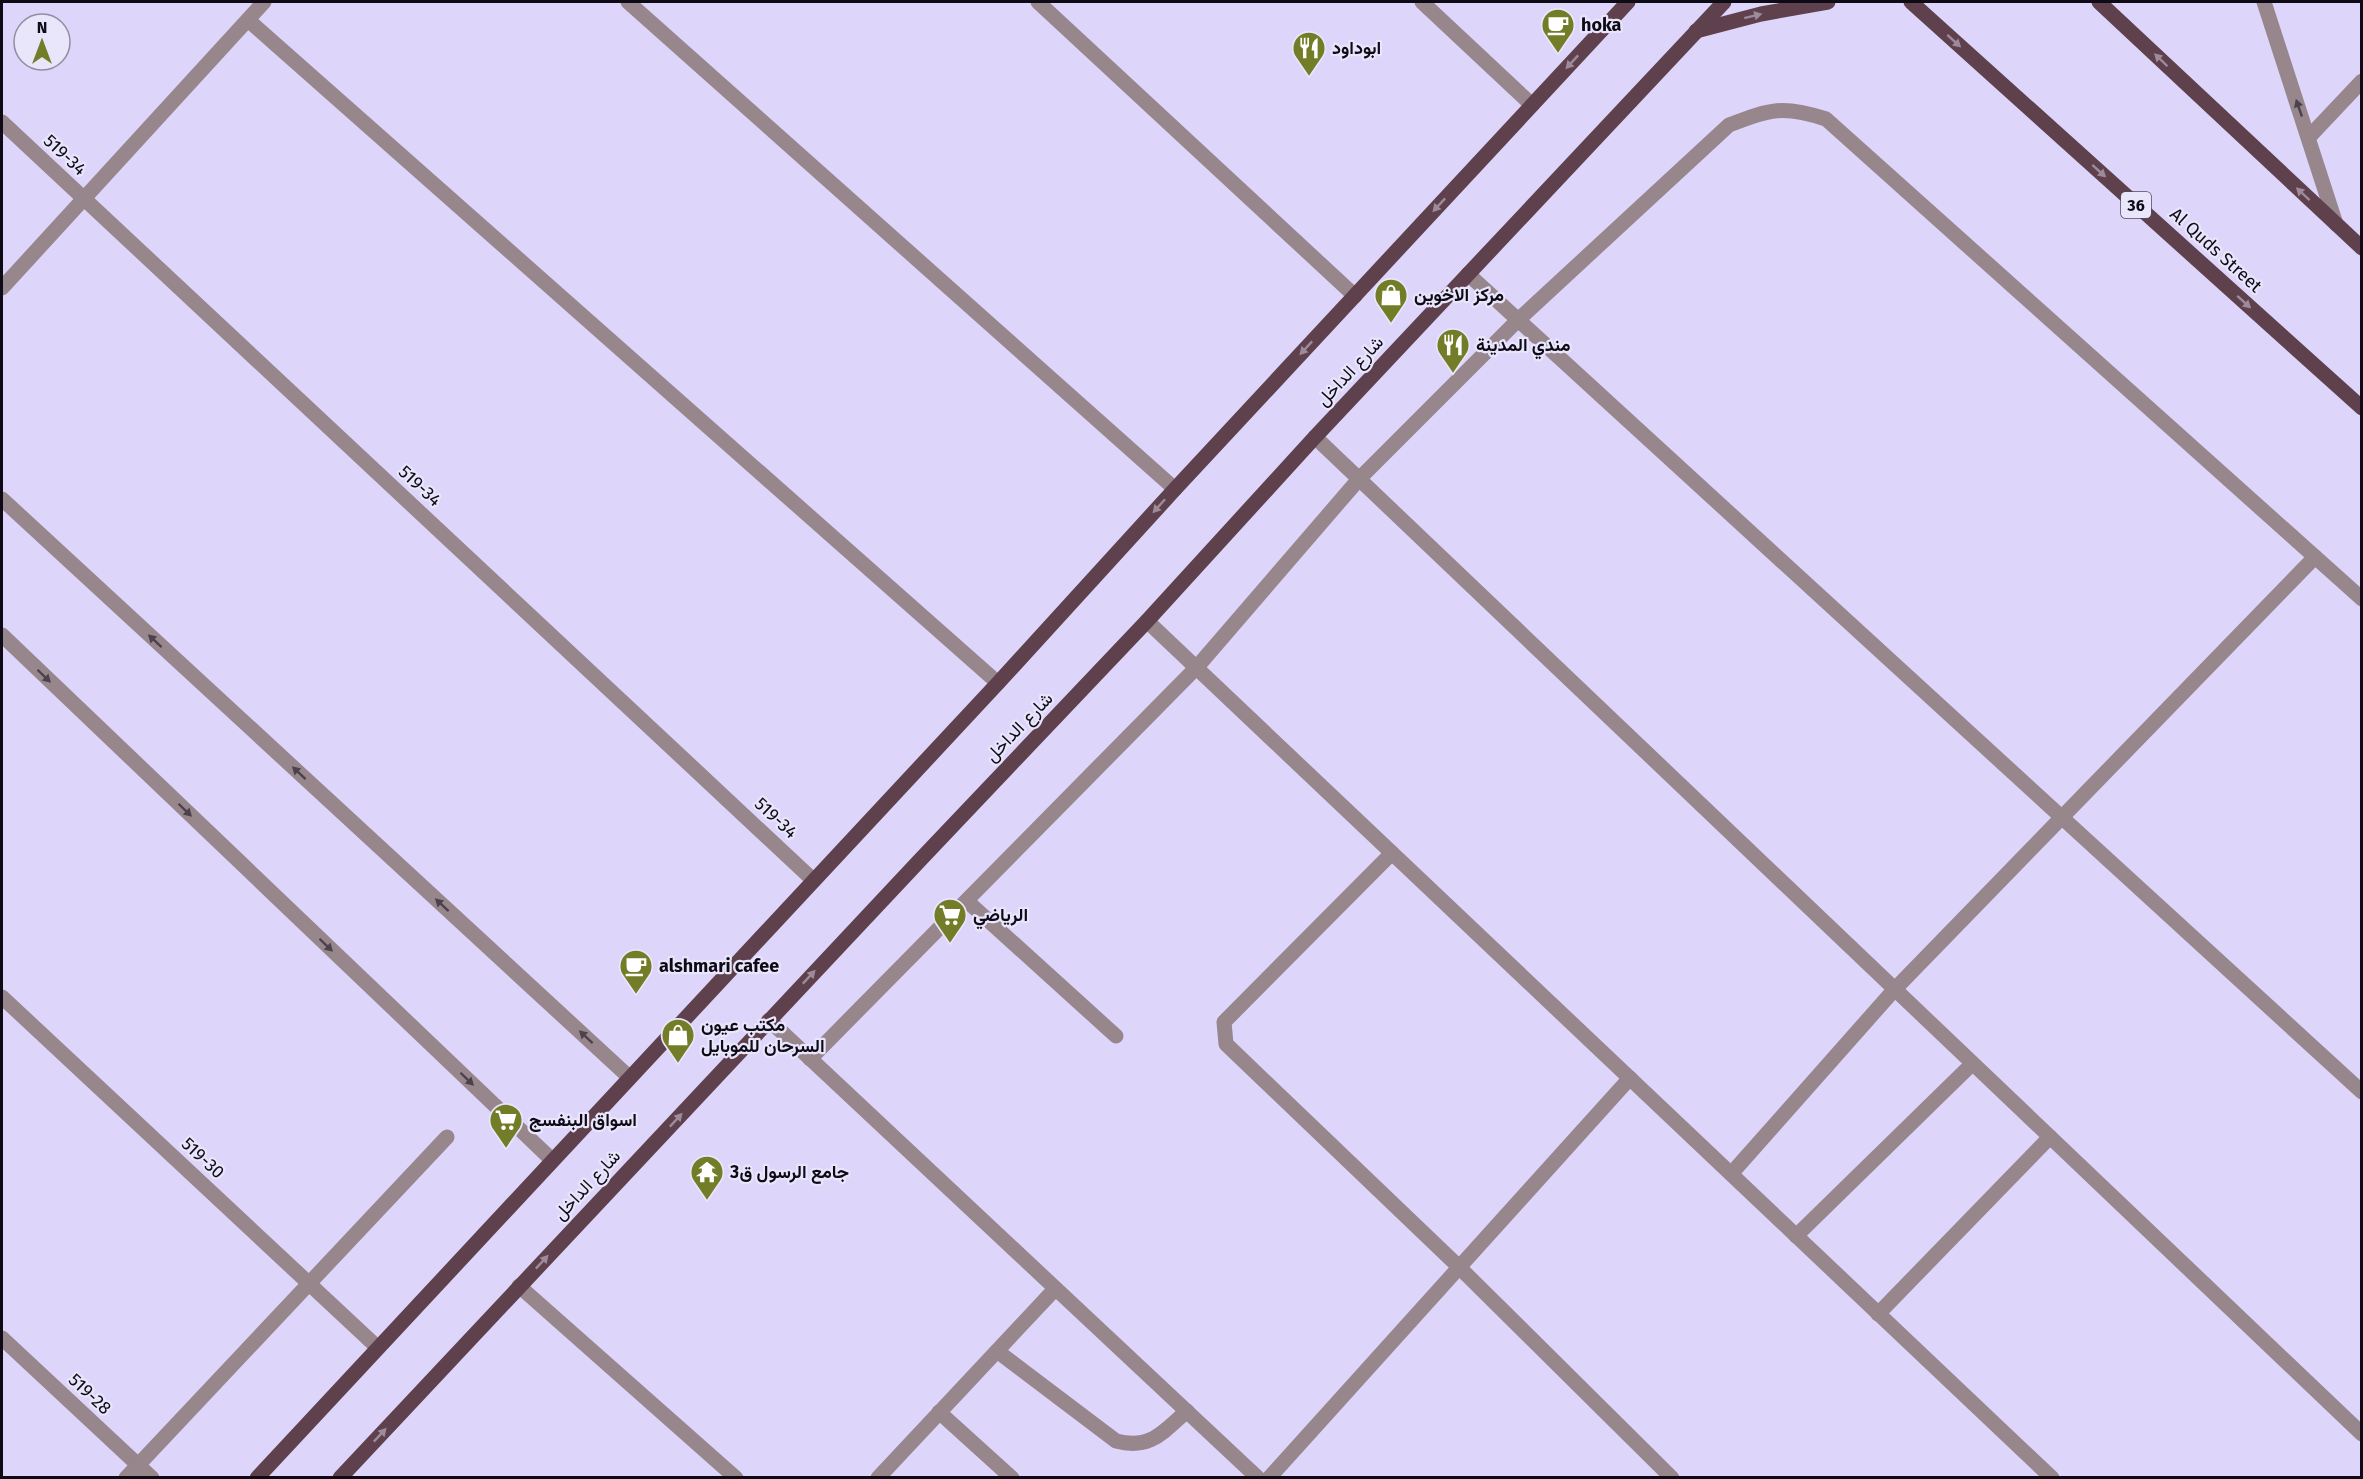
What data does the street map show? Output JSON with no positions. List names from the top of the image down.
{
  "streets": {
    "main road": ["36", "Al Quds Street", "شارع الداخل"],
    "street": ["519-34", "519-30", "519-28"]
  },
  "places": {
    "cafe": ["hoka", "alshmari cafee"],
    "restaurant": ["ابوداود", "مندي المدينة"],
    "shop": ["مركز الاخوين", "مكتب عيون السرحان للموبايل"],
    "supermarket": ["الرياضي", "اسواق البنفسج"],
    "temple": ["جامع الرسول ق3"]
  },
  "north": "top"
}
